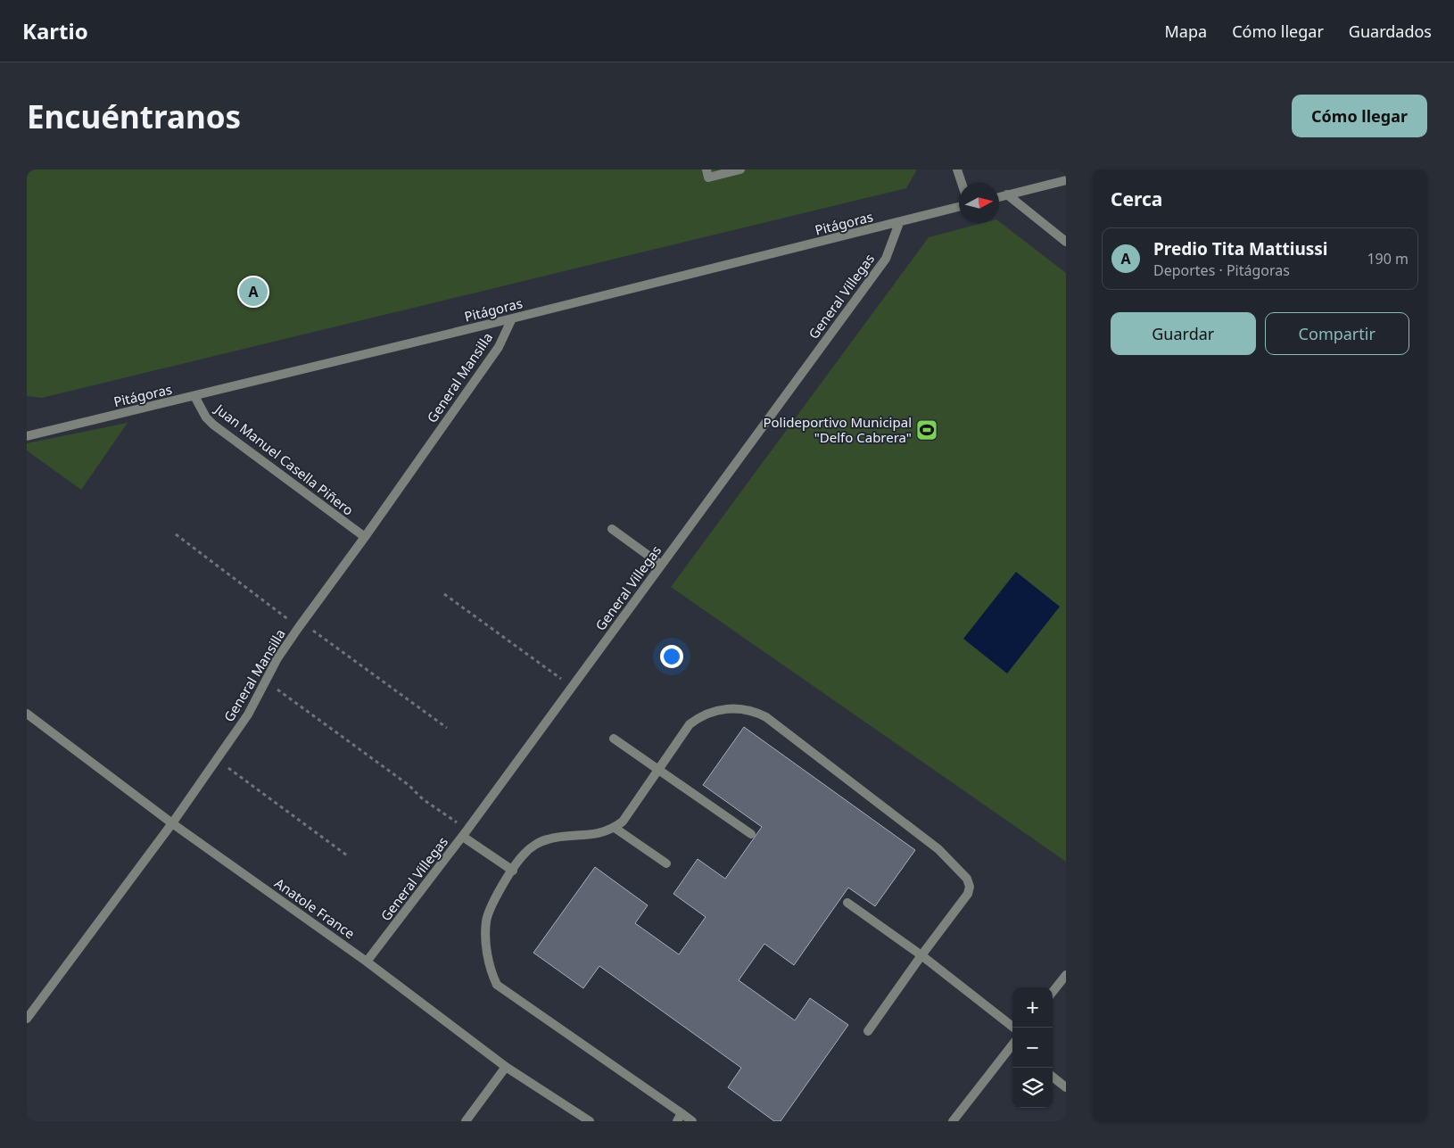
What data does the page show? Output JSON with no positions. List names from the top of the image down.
{
  "streets": {
    "street": [
      "Pitágoras",
      "General Villegas",
      "General Mansilla",
      "Juan Manuel Casella Piñero",
      "Anatole France"
    ]
  },
  "crossings": [
    ["Pitágoras", "General Villegas"],
    ["Pitágoras", "General Mansilla"],
    ["Pitágoras", "Juan Manuel Casella Piñero"],
    ["General Villegas", "Anatole France"],
    ["General Mansilla", "Juan Manuel Casella Piñero"],
    ["General Mansilla", "Anatole France"]
  ],
  "places": {
    "sports": ["Polideportivo Municipal \"Delfo Cabrera\""]
  },
  "north": "right",
  "page": {
    "header": "Kartio",
    "nav": ["Mapa", "Cómo llegar", "Guardados"],
    "buttons": [
      "Cómo llegar",
      ["Guardar", "Compartir"]
    ],
    "title": "Encuéntranos",
    "heading": "Cerca",
    "list": [
      {
        "mark": "A",
        "name": "Predio Tita Mattiussi",
        "note": "Deportes · Pitágoras",
        "value": "190 m"
      }
    ],
    "pins": "A",
    "map_buttons": ["+", "−"]
  }
}
